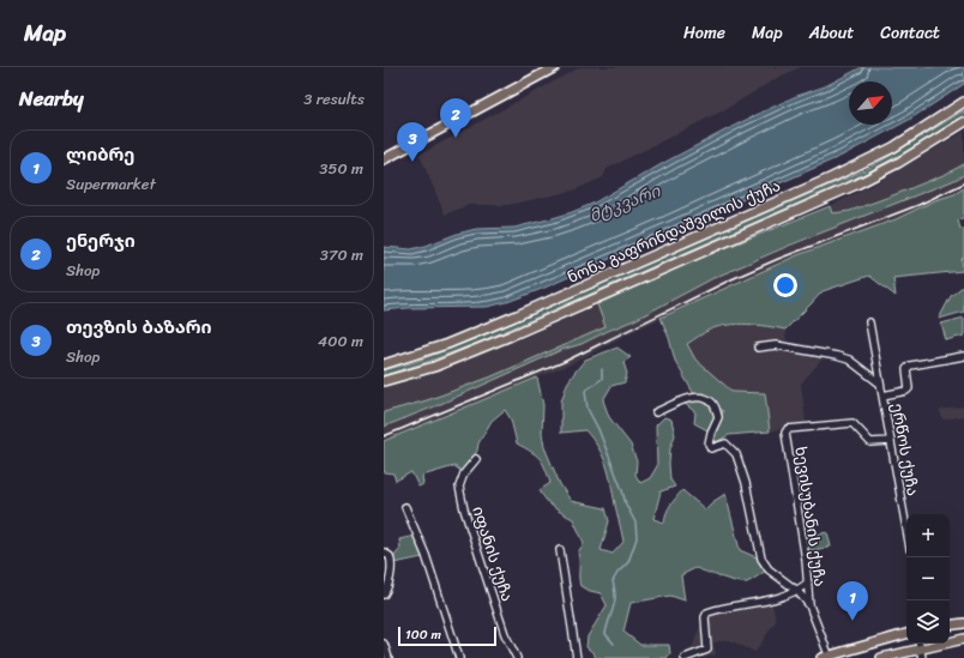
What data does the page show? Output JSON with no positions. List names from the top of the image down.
{
  "streets": {
    "main road": ["ნონა გაფრინდაშვილის ქუჩა"],
    "street": ["ერწოს ქუჩა", "ხევისუბანის ქუჩა", "იფანის ქუჩა"]
  },
  "crossings": [
    ["ერწოს ქუჩა", "ხევისუბანის ქუჩა"]
  ],
  "water": ["მტკვარი"],
  "scale_bar": "100 m",
  "north": "top right",
  "page": {
    "header": "Map",
    "nav": [
      "Home",
      "Map",
      "About",
      "Contact"
    ],
    "heading": ["Nearby", "3 results"],
    "pins": ["2", "3", "1"],
    "list": [
      {
        "mark": "1",
        "name": "ლიბრე",
        "note": "Supermarket",
        "value": "350 m"
      },
      {
        "mark": "2",
        "name": "ენერჯი",
        "note": "Shop",
        "value": "370 m"
      },
      {
        "mark": "3",
        "name": "თევზის ბაზარი",
        "note": "Shop",
        "value": "400 m"
      }
    ],
    "map_buttons": ["+", "−"],
    "scale": "100 m"
  }
}
